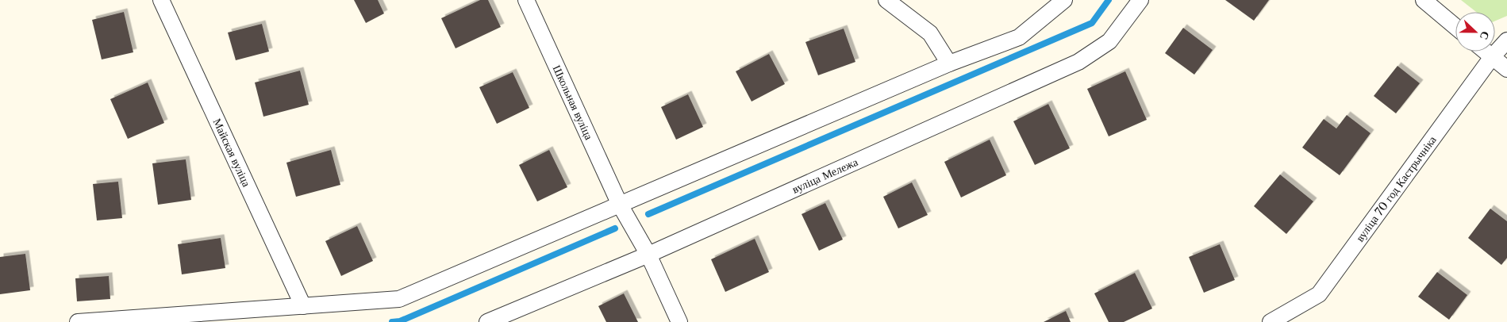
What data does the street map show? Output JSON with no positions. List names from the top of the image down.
{
  "streets": {
    "street": [
      "Школьная вуліца",
      "Майская вуліца",
      "вуліца Мележа",
      "вуліца 70 год Кастрычніка"
    ]
  },
  "crossings": [
    ["Школьная вуліца", "вуліца Мележа"]
  ],
  "north": "right"
}
